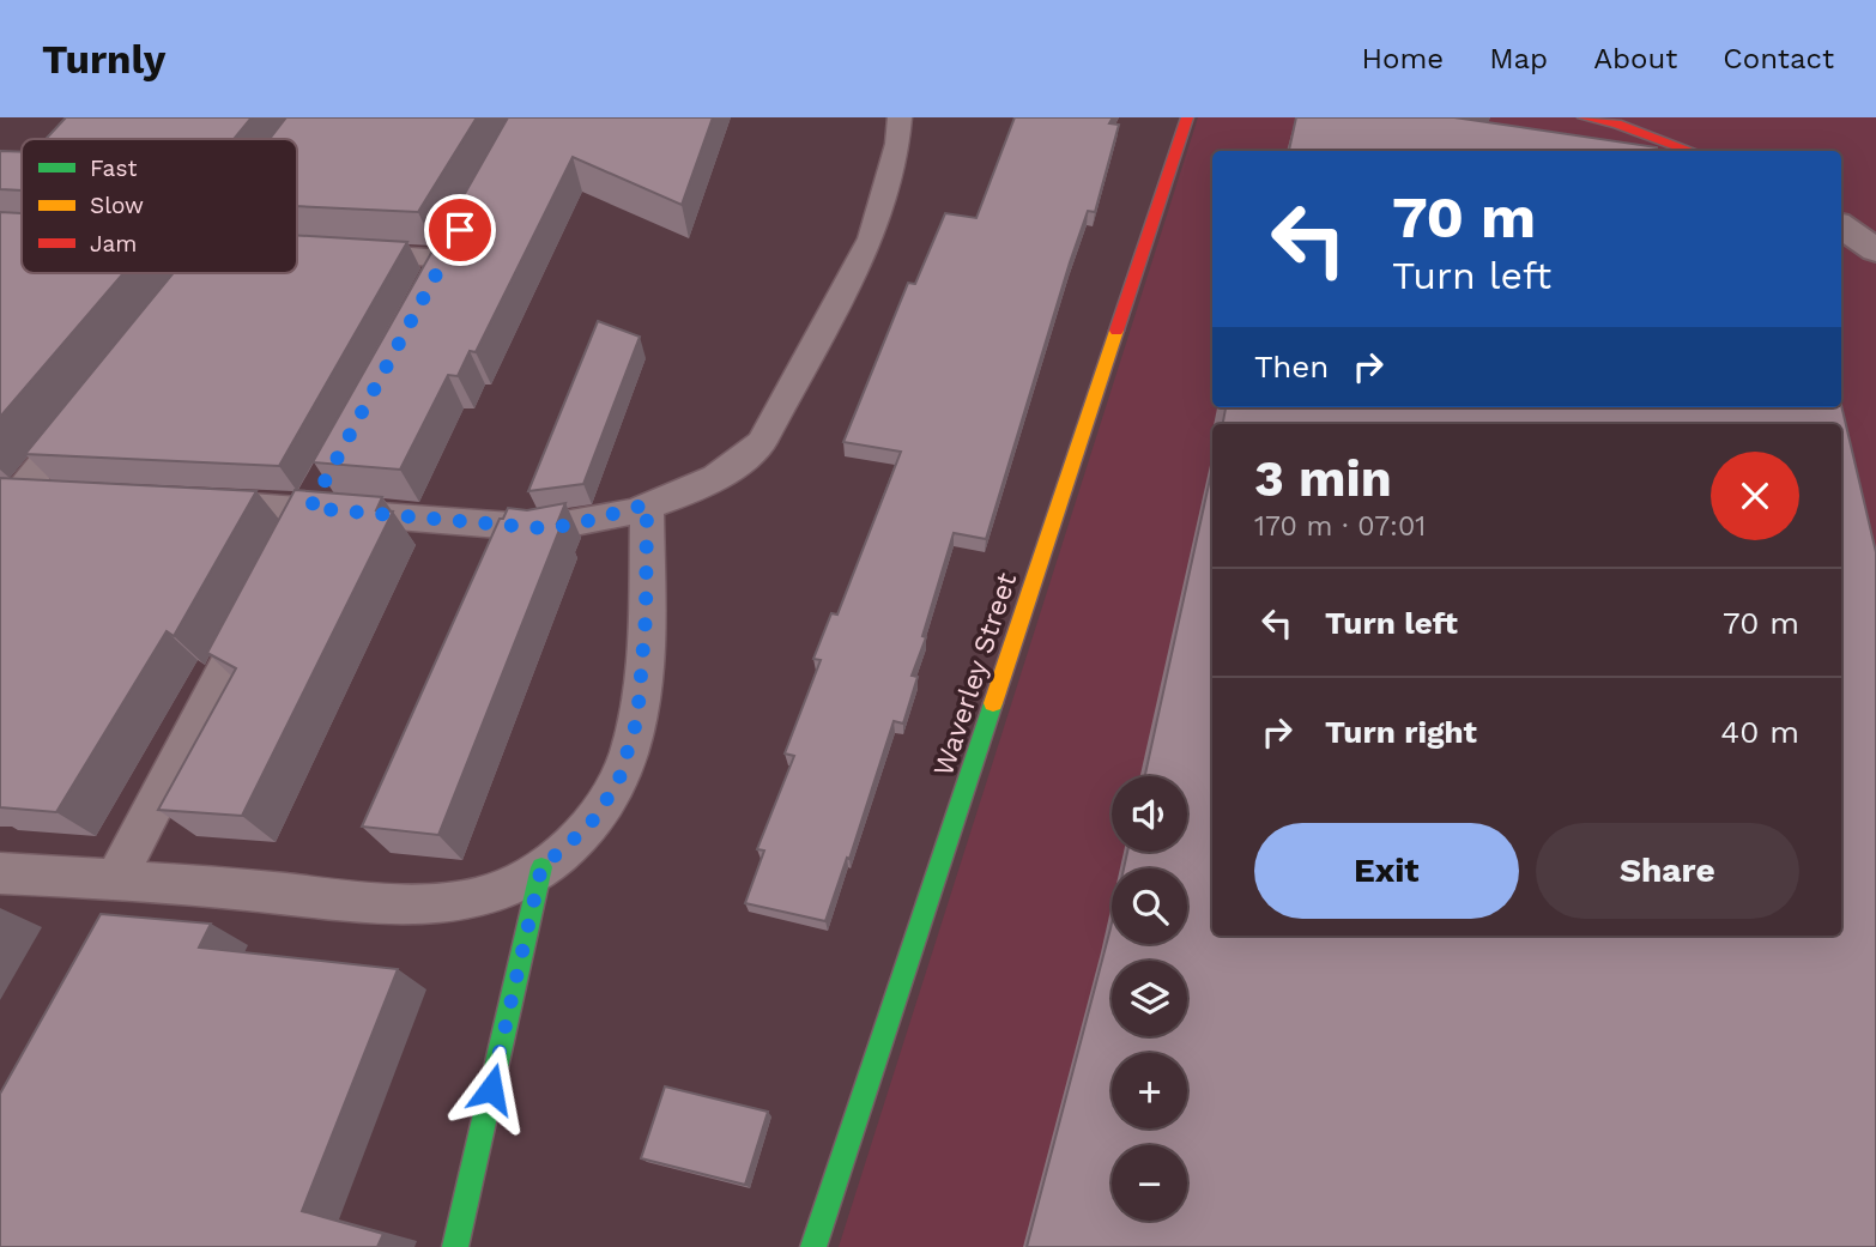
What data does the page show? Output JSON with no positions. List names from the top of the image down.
{
  "streets": {
    "street": ["Waverley Street"]
  },
  "legend": ["Fast", "Slow", "Jam"],
  "page": {
    "header": "Turnly",
    "nav": [
      "Home",
      "Map",
      "About",
      "Contact"
    ],
    "turn": ["70 m", "Turn left"],
    "then": "Then",
    "heading": ["3 min", "170 m · 07:01"],
    "list": [
      {
        "name": "Turn left",
        "value": "70 m"
      },
      {
        "name": "Turn right",
        "value": "40 m"
      }
    ],
    "map_buttons": ["+", "−"],
    "buttons": ["Exit", "Share"]
  }
}
